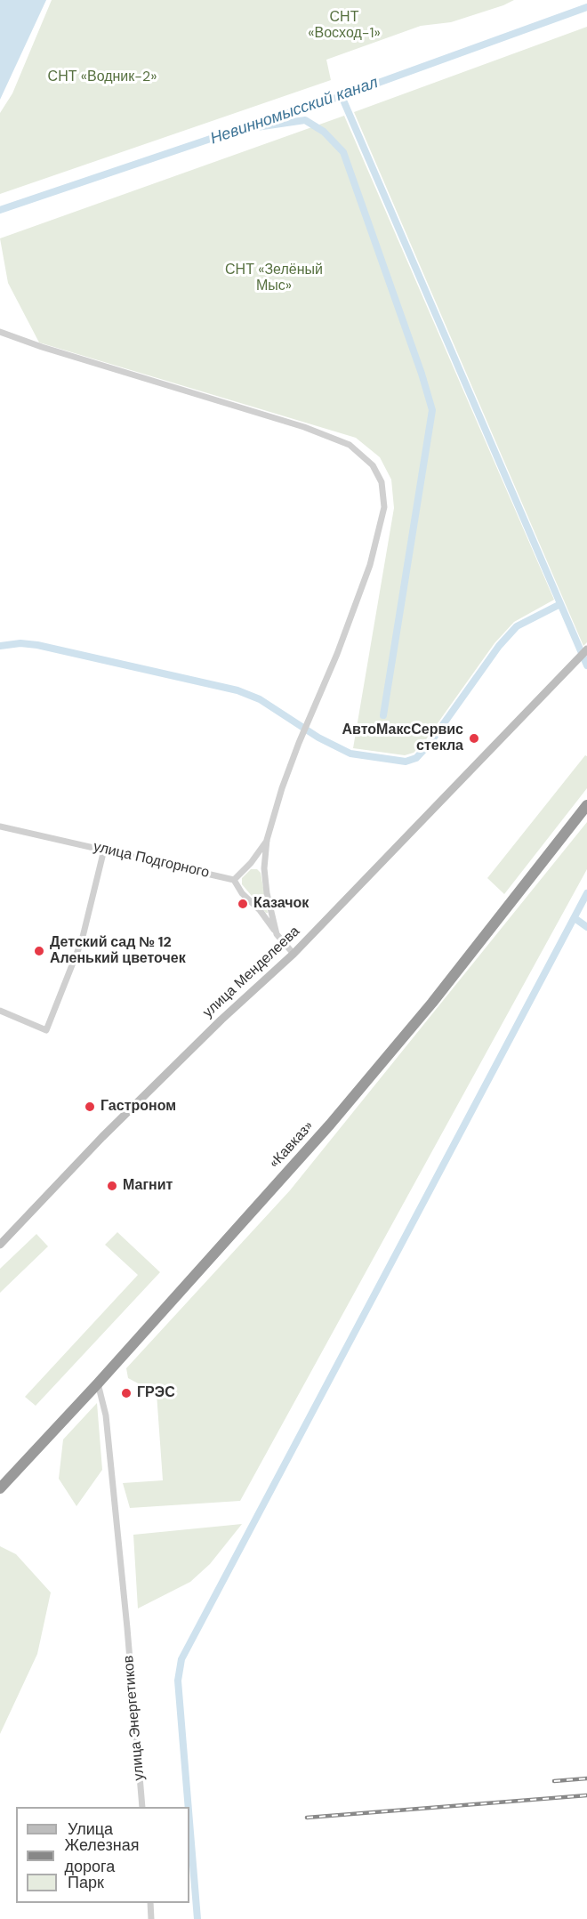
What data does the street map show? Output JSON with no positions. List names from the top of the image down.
{
  "streets": {
    "highway": ["«Кавказ»"],
    "main road": ["улица Менделеева"],
    "street": ["улица Подгорного", "улица Энергетиков"]
  },
  "crossings": [
    ["«Кавказ»", "улица Энергетиков"]
  ],
  "water": ["Невинномысский канал"],
  "parks": ["СНТ «Восход-1»", "СНТ «Водник-2»", "СНТ «Зелёный Мыс»"],
  "places": [
    "АвтоМаксСервис стекла",
    "Казачок",
    "Детский сад № 12 Аленький цветочек",
    "Гастроном",
    "Магнит",
    "ГРЭС"
  ],
  "legend": ["Улица", "Железная дорога", "Парк"]
}
